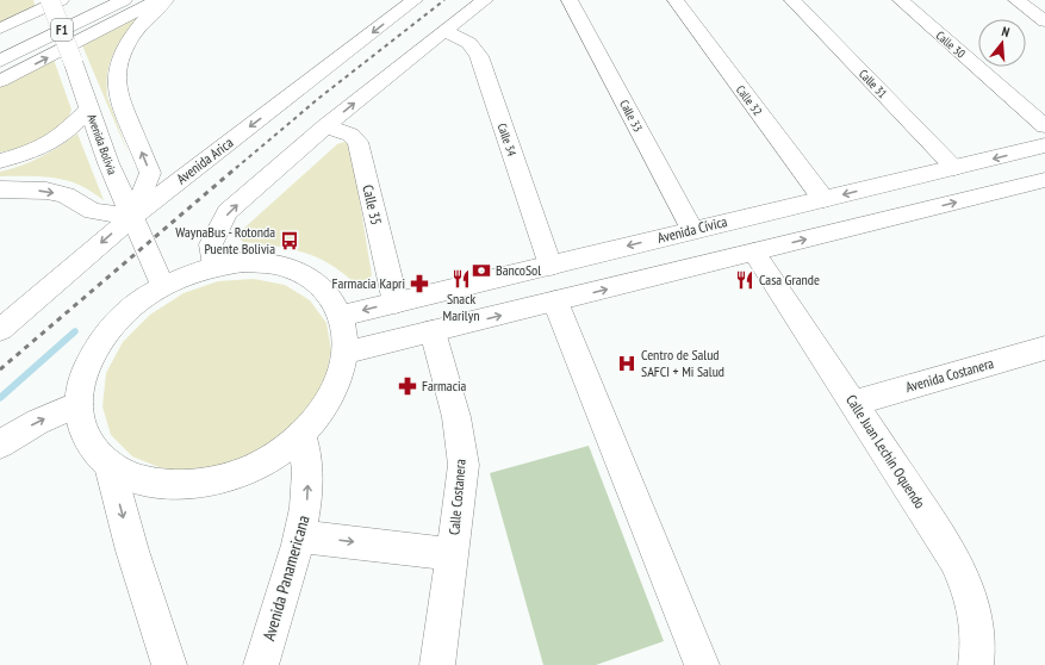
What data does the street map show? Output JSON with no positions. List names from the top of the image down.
{
  "streets": {
    "main road": [
      "F1",
      "Calle 30",
      "Calle 31",
      "Calle 32",
      "Calle 33",
      "Calle 34",
      "Avenida Bolivia",
      "Avenida Arica",
      "Calle 35",
      "Avenida Cívica",
      "Avenida Costanera",
      "Calle Juan Lechin Oquendo",
      "Calle Costanera",
      "Avenida Panamericana"
    ]
  },
  "crossings": [
    ["Calle 31", "Avenida Cívica"],
    ["Calle 32", "Avenida Cívica"],
    ["Calle 33", "Avenida Cívica"],
    ["Calle 34", "Avenida Cívica"],
    ["Avenida Bolivia", "Avenida Arica"],
    ["Calle 35", "Avenida Cívica"],
    ["Avenida Costanera", "Calle Juan Lechin Oquendo"]
  ],
  "one_way": ["Avenida Panamericana"],
  "places": {
    "bus stop": ["WaynaBus - Rotonda Puente Bolivia"],
    "bank": ["BancoSol"],
    "restaurant": ["Snack Marilyn", "Casa Grande"],
    "pharmacy": ["Farmacia Kapri", "Farmacia"],
    "hospital": ["Centro de Salud SAFCI + Mi Salud"]
  },
  "north": "top"
}
